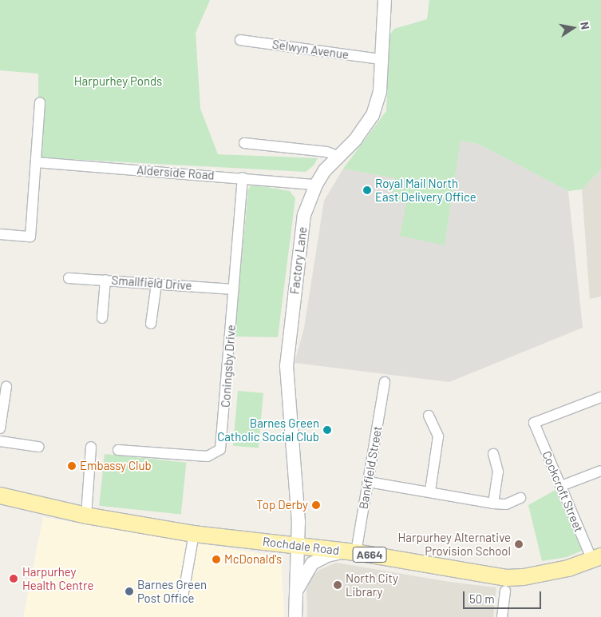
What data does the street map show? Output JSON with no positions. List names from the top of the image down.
{
  "streets": {
    "main road": ["Rochdale Road", "A664"],
    "street": [
      "Selwyn Avenue",
      "Alderside Road",
      "Factory Lane",
      "Smallfield Drive",
      "Coningsby Drive",
      "Bankfield Street",
      "Cockcroft Street"
    ]
  },
  "crossings": [
    ["Selwyn Avenue", "Factory Lane"],
    ["Alderside Road", "Factory Lane"],
    ["Alderside Road", "Coningsby Drive"],
    ["Factory Lane", "Rochdale Road"],
    ["Smallfield Drive", "Coningsby Drive"],
    ["Bankfield Street", "Rochdale Road"],
    ["Cockcroft Street", "Rochdale Road"]
  ],
  "parks": ["Harpurhey Ponds"],
  "places": [
    "Royal Mail North East Delivery Office",
    "Barnes Green Catholic Social Club",
    "Embassy Club",
    "Top Derby",
    "Harpurhey Alternative Provision School",
    "McDonald's",
    "Harpurhey Health Centre",
    "North City Library",
    "Barnes Green Post Office"
  ],
  "scale_bar": "50 m",
  "north": "right"
}
